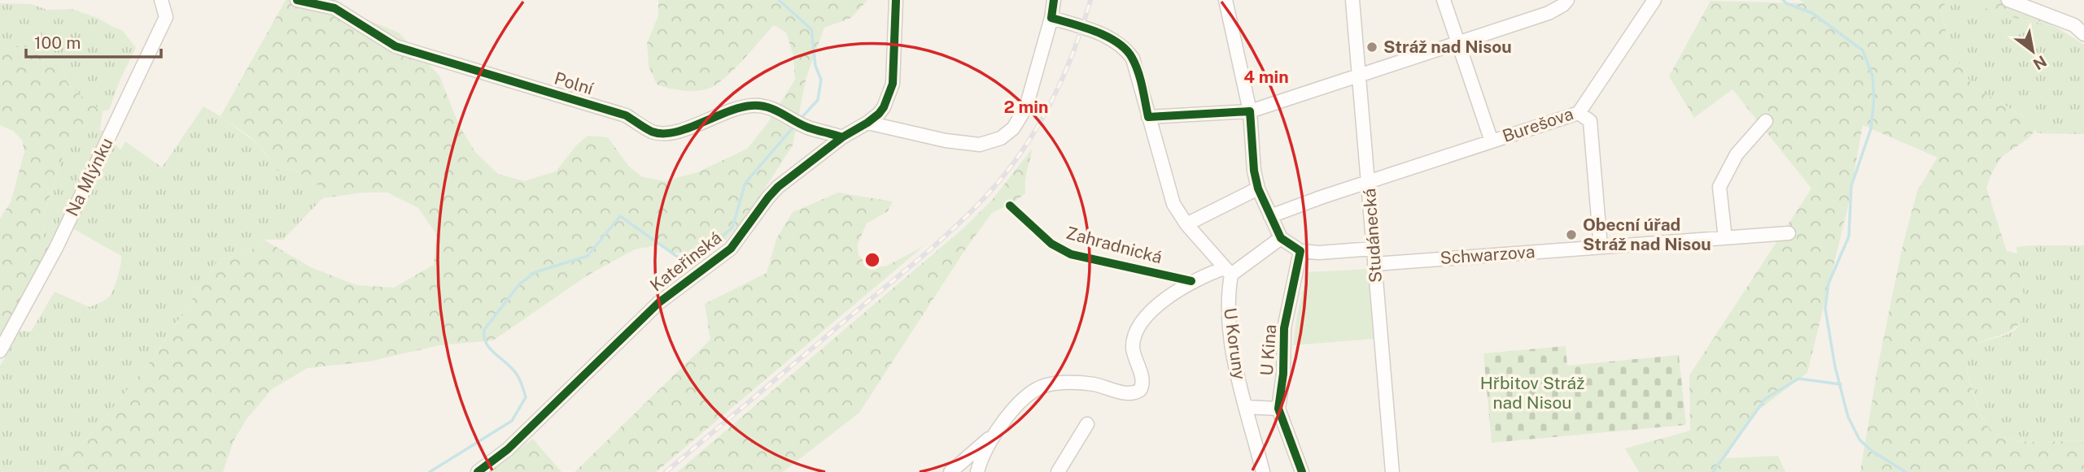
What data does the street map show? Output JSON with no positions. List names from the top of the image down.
{
  "streets": {
    "street": [
      "Polní",
      "Burešova",
      "Na Mlýnku",
      "Studánecká",
      "Schwarzova",
      "Kateřinská",
      "U Koruny",
      "U Kina"
    ],
    "cycle path": ["Zahradnická"]
  },
  "crossings": [
    ["Polní", "Kateřinská"],
    ["Burešova", "Studánecká"],
    ["Studánecká", "Schwarzova"]
  ],
  "parks": ["Hřbitov Stráž nad Nisou"],
  "places": ["Stráž nad Nisou", "Obecní úřad Stráž nad Nisou"],
  "scale_bar": "100 m",
  "north": "bottom right",
  "rings": ["4 min", "2 min"]
}
